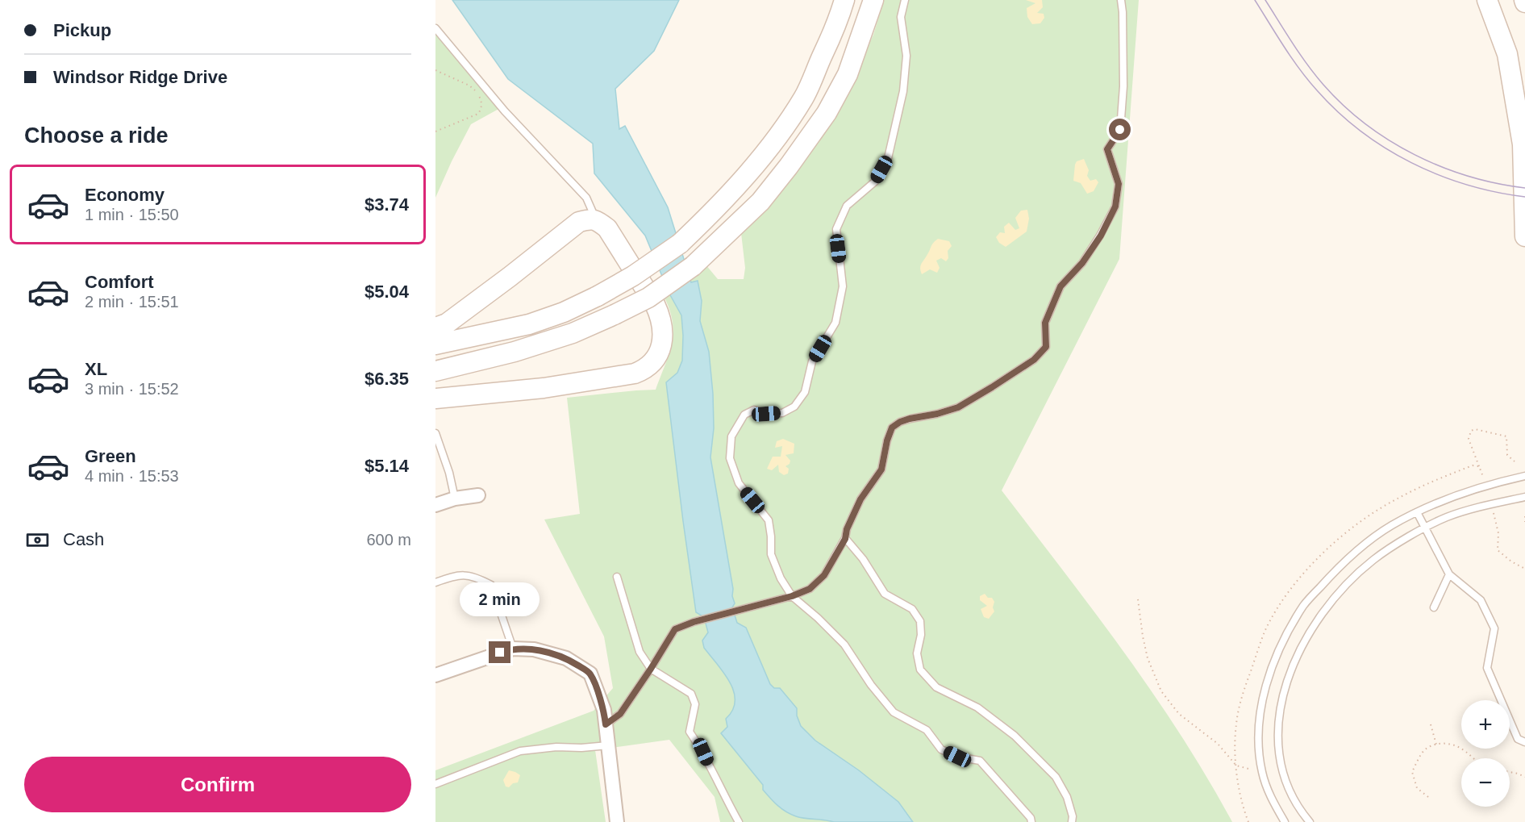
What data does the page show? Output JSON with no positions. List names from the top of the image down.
{
  "page": {
    "banner": ["Pickup", "Windsor Ridge Drive"],
    "heading": "Choose a ride",
    "list": [
      {
        "name": "Economy",
        "note": "1 min · 15:50",
        "value": "$3.74"
      },
      {
        "name": "Comfort",
        "note": "2 min · 15:51",
        "value": "$5.04"
      },
      {
        "name": "XL",
        "note": "3 min · 15:52",
        "value": "$6.35"
      },
      {
        "name": "Green",
        "note": "4 min · 15:53",
        "value": "$5.14"
      }
    ],
    "pay": ["Cash", "600 m"],
    "bubble": "2 min",
    "map_buttons": ["+", "−"],
    "buttons": "Confirm"
  }
}
